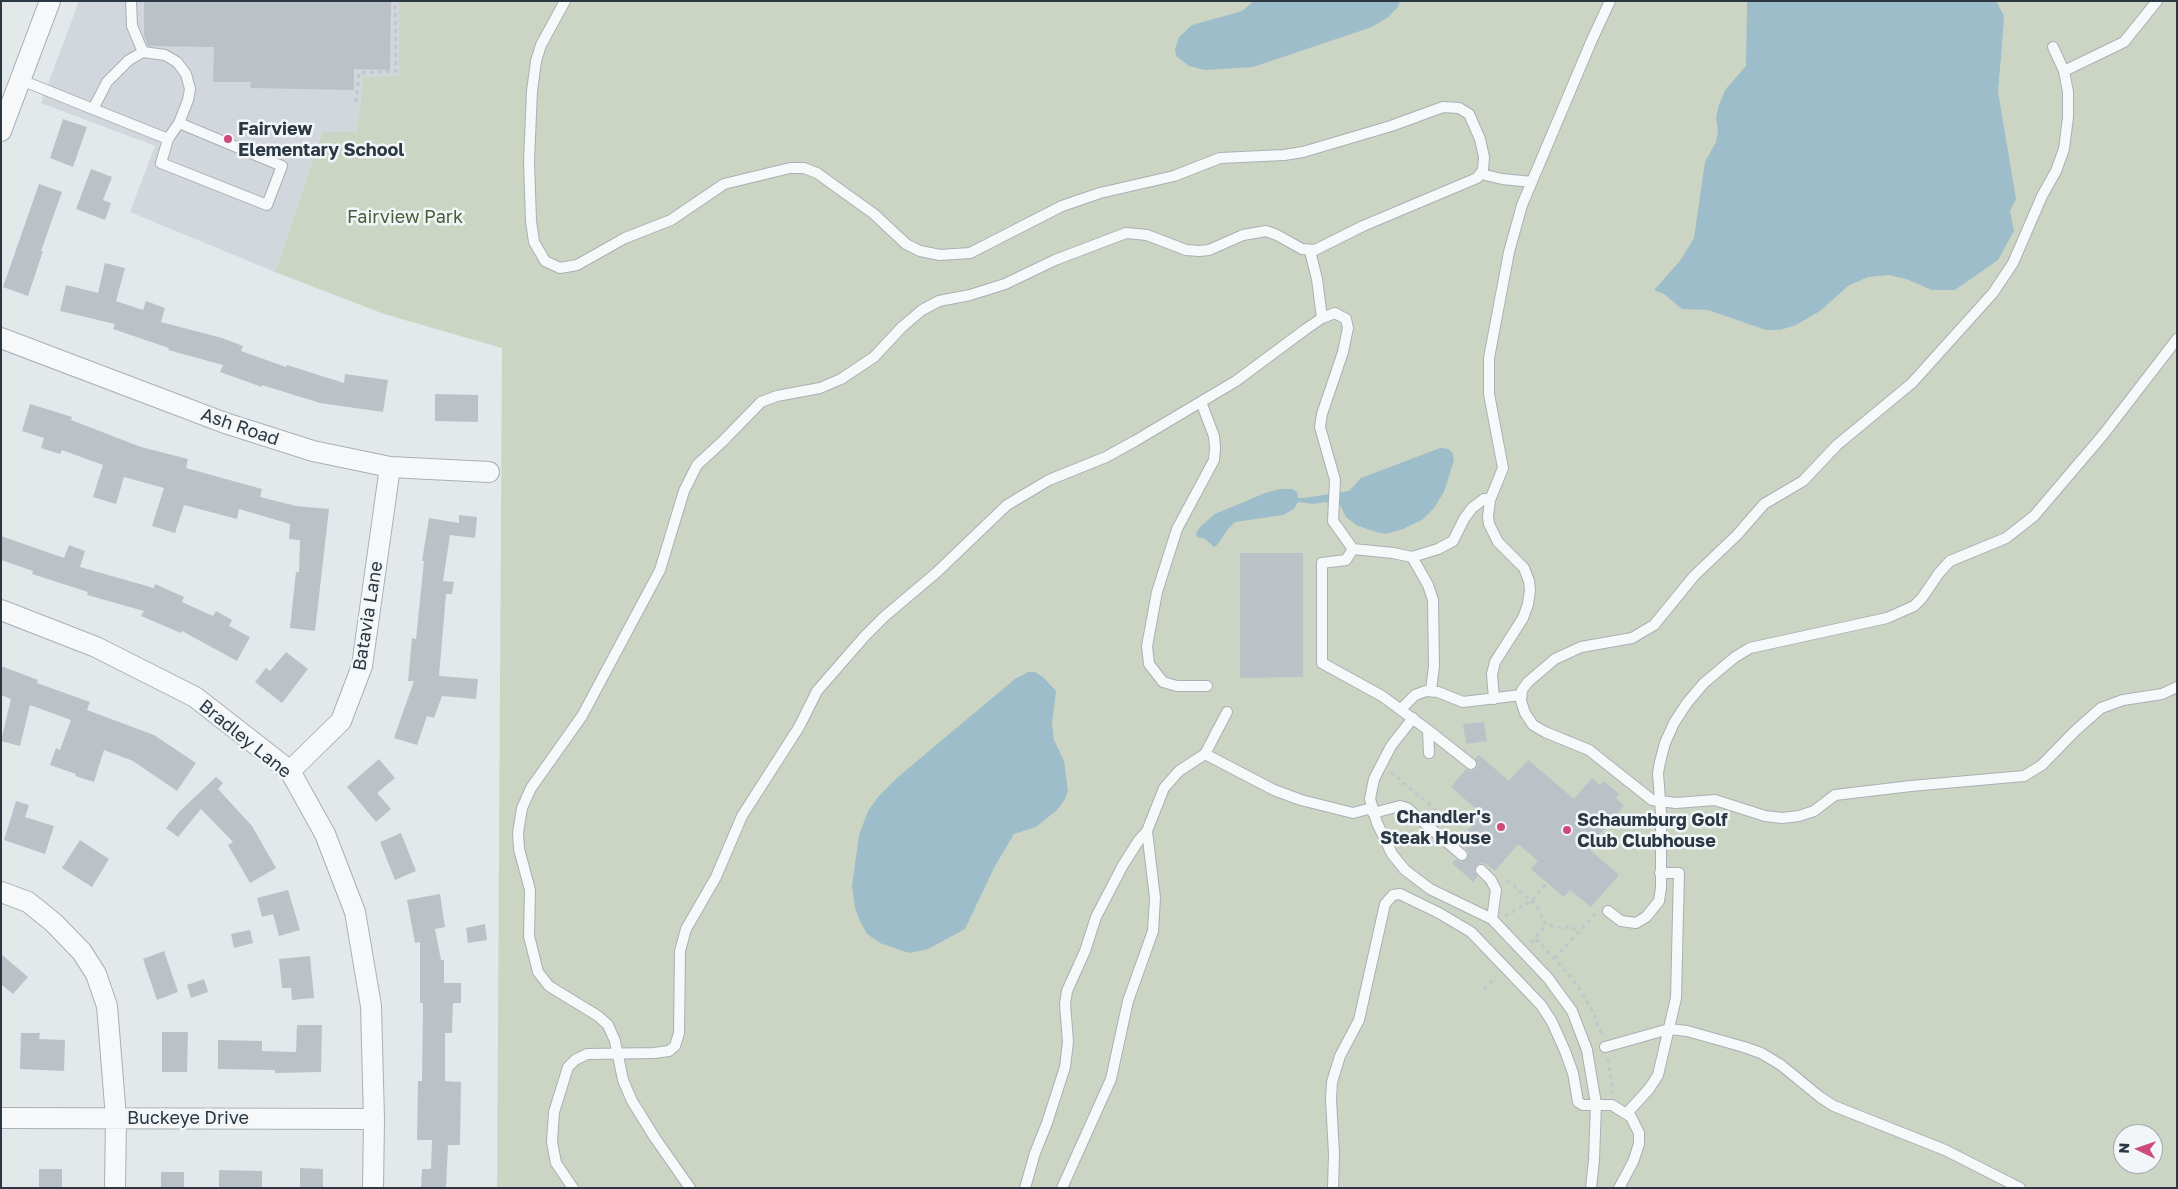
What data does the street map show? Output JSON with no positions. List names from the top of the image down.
{
  "streets": {
    "street": [
      "Ash Road",
      "Batavia Lane",
      "Bradley Lane",
      "Buckeye Drive"
    ]
  },
  "crossings": [
    ["Ash Road", "Batavia Lane"],
    ["Batavia Lane", "Bradley Lane"],
    ["Bradley Lane", "Buckeye Drive"]
  ],
  "parks": ["Fairview Park"],
  "places": ["Fairview Elementary School", "Chandler's Steak House", "Schaumburg Golf Club Clubhouse"],
  "north": "left"
}
